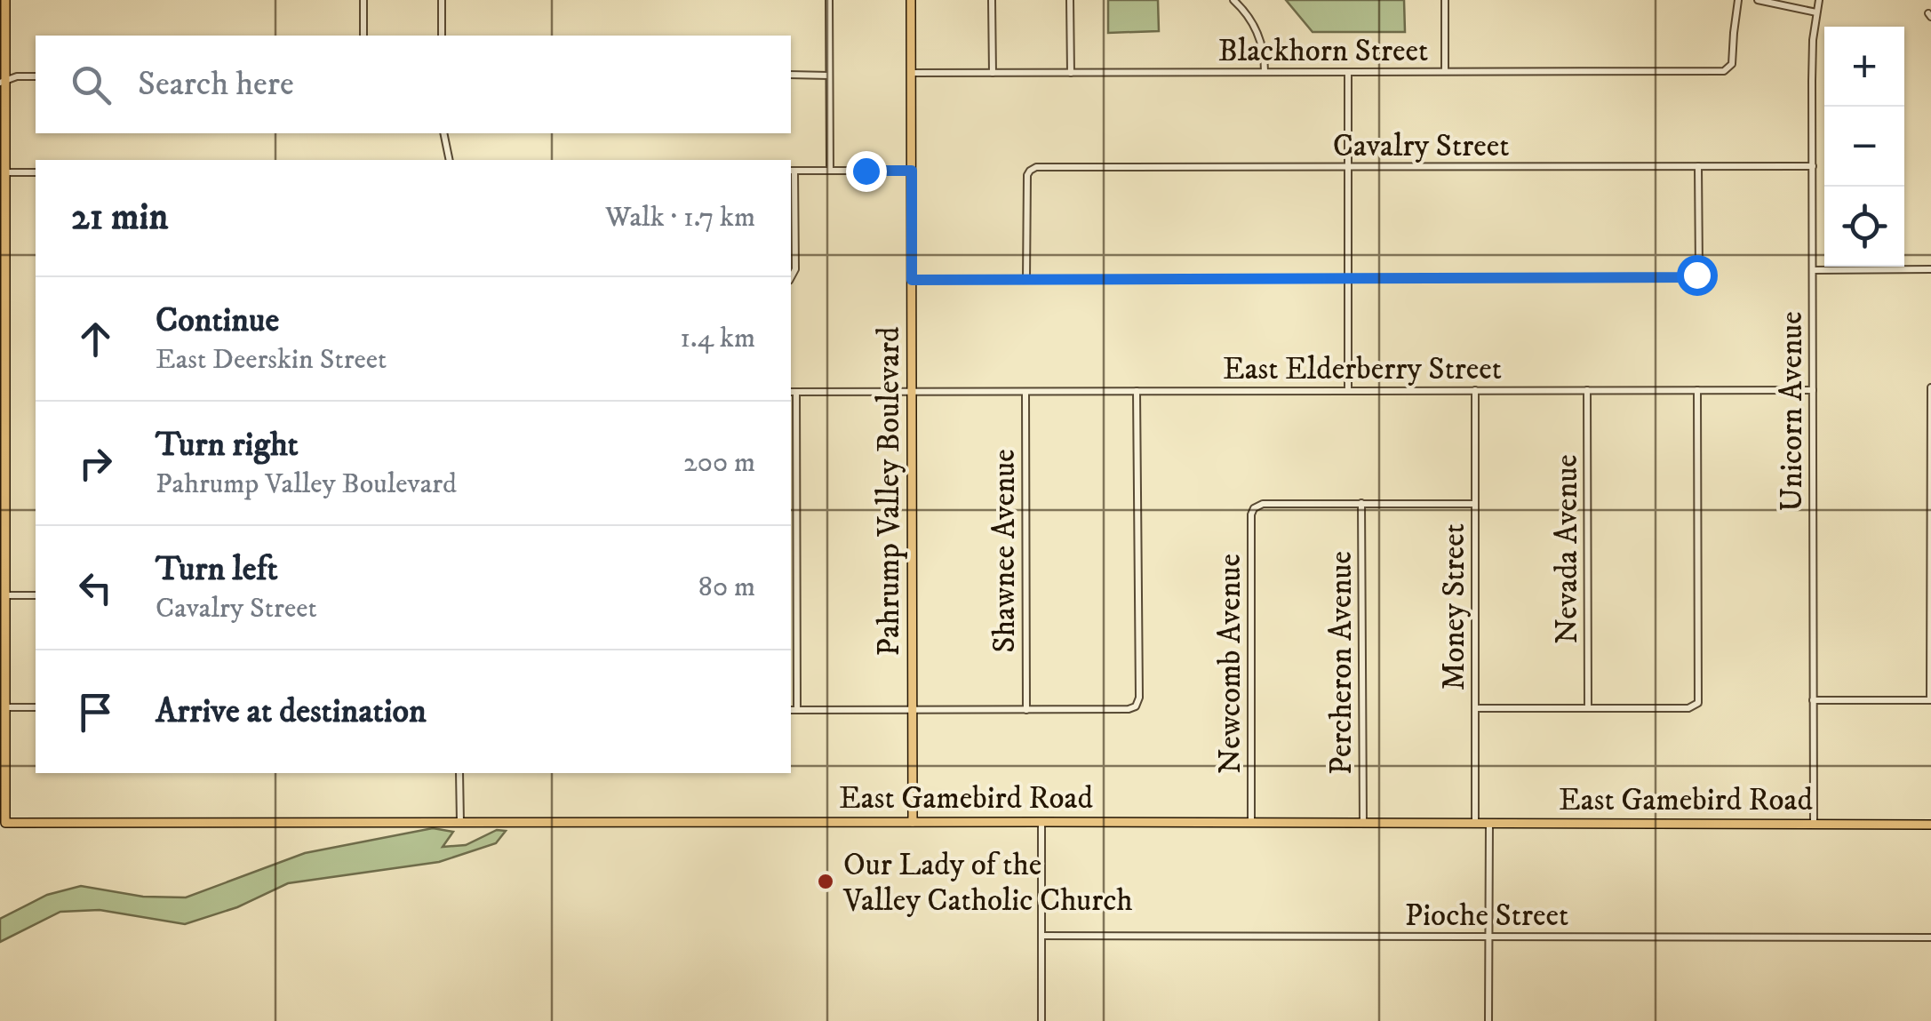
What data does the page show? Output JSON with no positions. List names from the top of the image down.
{
  "streets": {
    "main road": ["Pahrump Valley Boulevard", "East Gamebird Road"],
    "street": [
      "Blackhorn Street",
      "Cavalry Street",
      "East Elderberry Street",
      "Unicorn Avenue",
      "Nevada Avenue",
      "Shawnee Avenue",
      "Money Street",
      "Percheron Avenue",
      "Newcomb Avenue",
      "Pioche Street"
    ]
  },
  "crossings": [
    ["Blackhorn Street", "Pahrump Valley Boulevard"],
    ["Cavalry Street", "Unicorn Avenue"],
    ["East Elderberry Street", "Unicorn Avenue"],
    ["East Elderberry Street", "Pahrump Valley Boulevard"],
    ["East Elderberry Street", "Nevada Avenue"],
    ["East Elderberry Street", "Shawnee Avenue"],
    ["East Elderberry Street", "Money Street"],
    ["Unicorn Avenue", "East Gamebird Road"],
    ["Pahrump Valley Boulevard", "East Gamebird Road"],
    ["Money Street", "East Gamebird Road"],
    ["Percheron Avenue", "Newcomb Avenue"],
    ["Percheron Avenue", "East Gamebird Road"],
    ["Newcomb Avenue", "East Gamebird Road"]
  ],
  "places": ["Our Lady of the Valley Catholic Church"],
  "page": {
    "map_buttons": ["+", "−"],
    "search": "Search here",
    "heading": ["21 min", "Walk · 1.7 km"],
    "list": [
      ["Continue", "East Deerskin Street", "1.4 km"],
      ["Turn right", "Pahrump Valley Boulevard", "200 m"],
      ["Turn left", "Cavalry Street", "80 m"],
      "Arrive at destination"
    ]
  }
}
